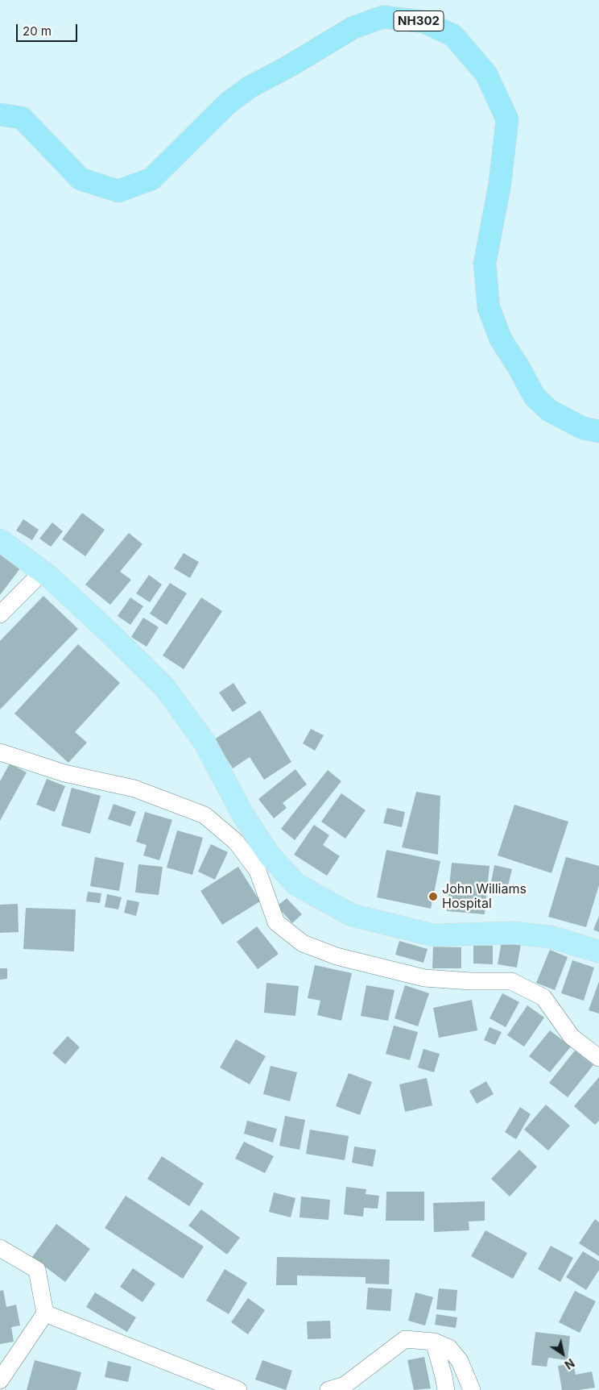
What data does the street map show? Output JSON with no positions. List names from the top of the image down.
{
  "streets": {
    "highway": ["NH302"]
  },
  "places": ["John Williams Hospital"],
  "scale_bar": "20 m",
  "north": "bottom right"
}
